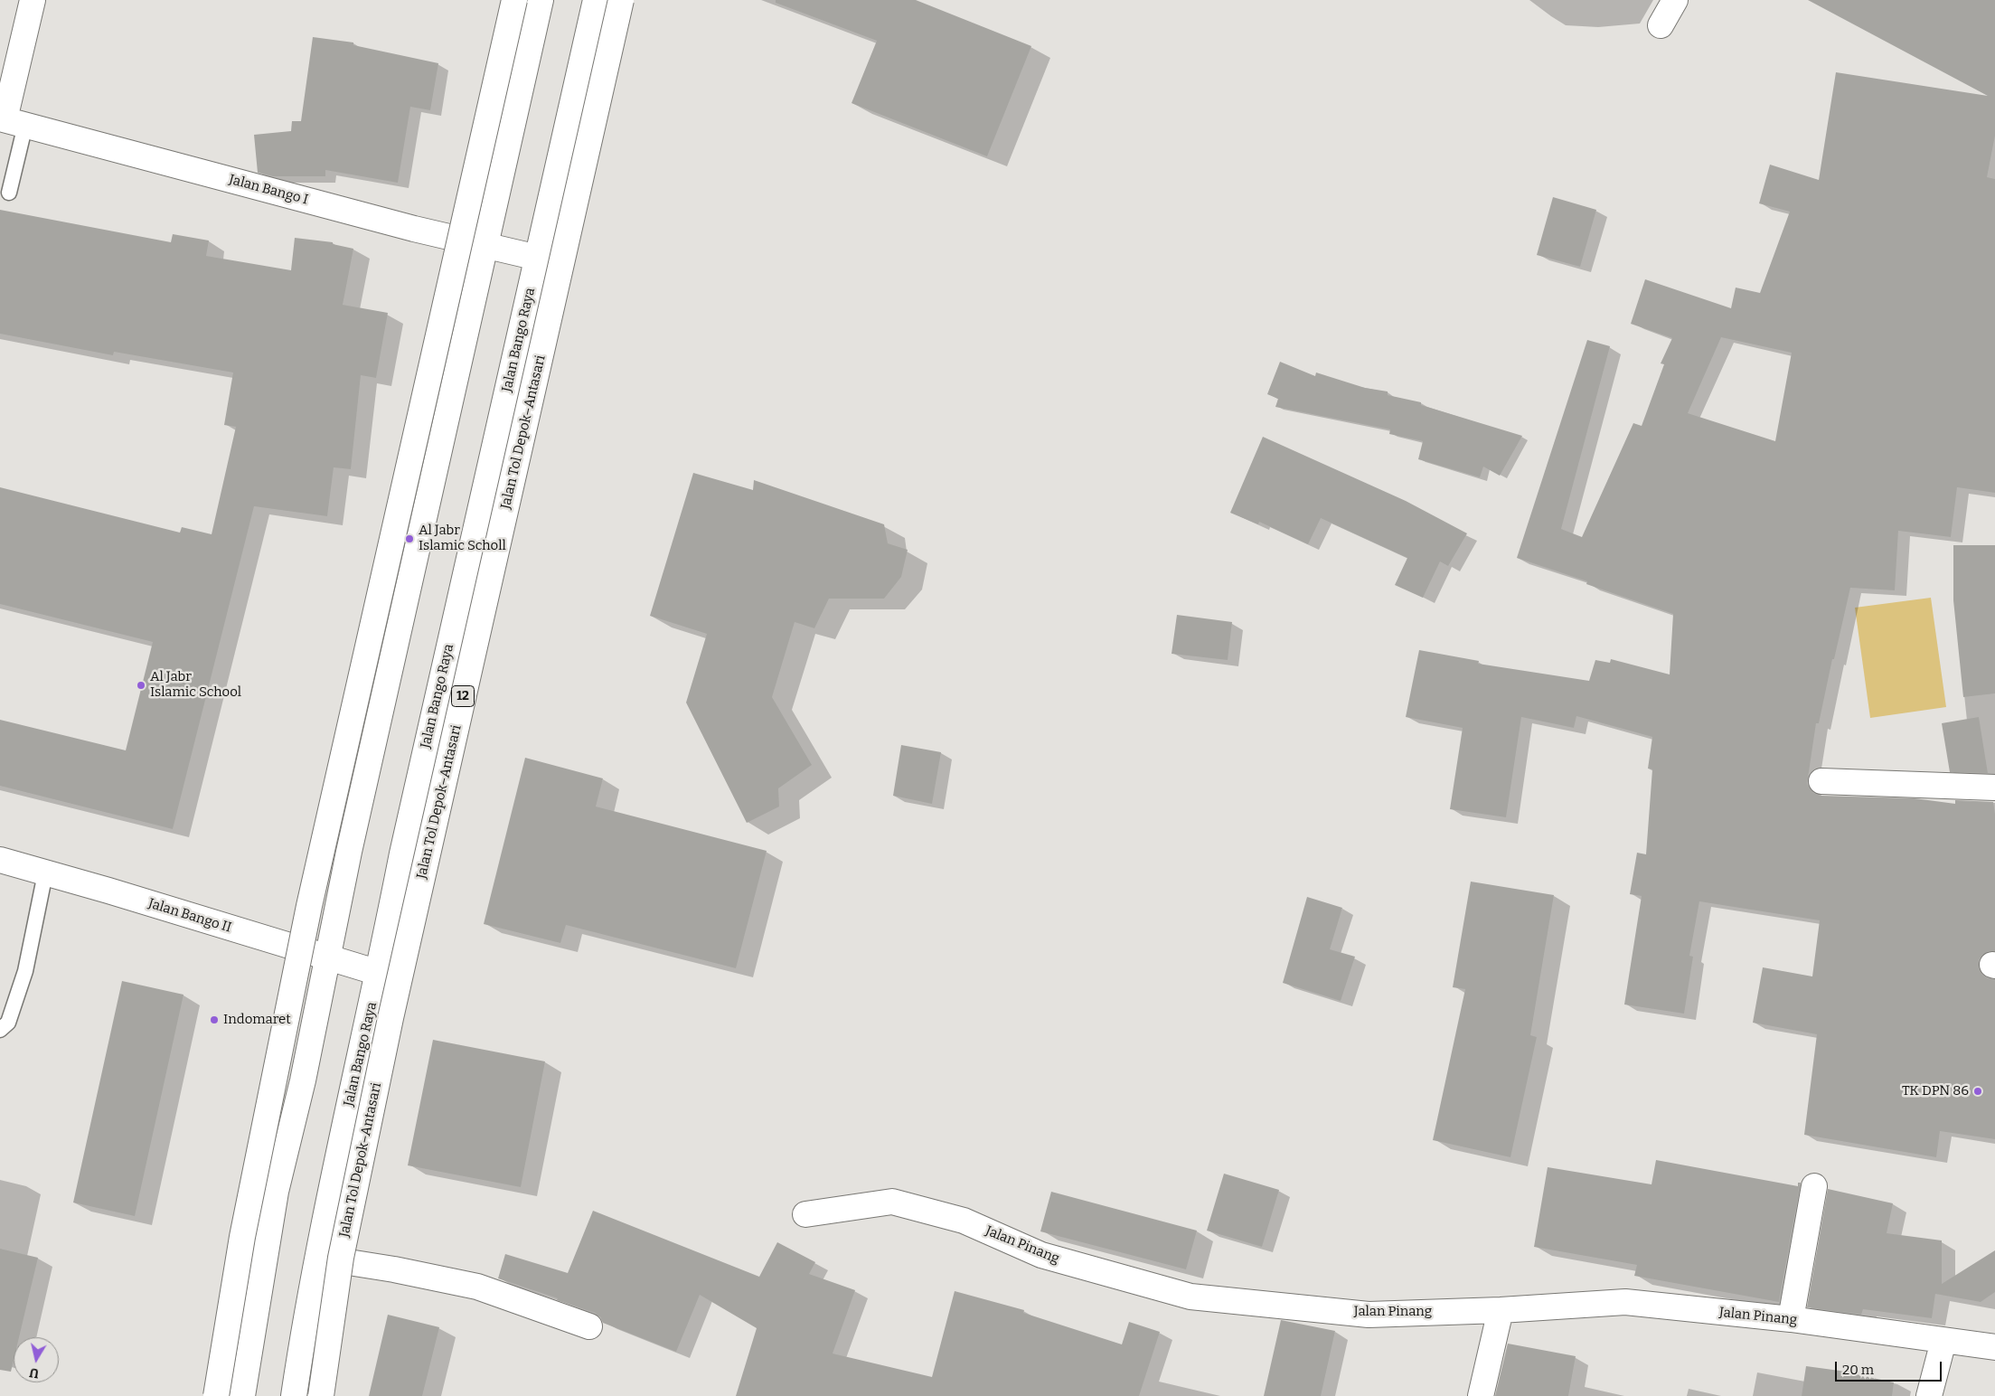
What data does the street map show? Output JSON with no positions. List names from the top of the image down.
{
  "streets": {
    "main road": [
      "Jalan Bango I",
      "Jalan Bango Raya",
      "Jalan Tol Depok–Antasari",
      "12",
      "Jalan Bango II",
      "Jalan Pinang"
    ]
  },
  "crossings": [
    ["Jalan Bango I", "Jalan Bango Raya"],
    ["Jalan Bango Raya", "Jalan Bango II"]
  ],
  "places": [
    "Al Jabr Islamic Scholl",
    "Al Jabr Islamic School",
    "Indomaret",
    "TK DPN 86"
  ],
  "scale_bar": "20 m",
  "north": "bottom"
}
